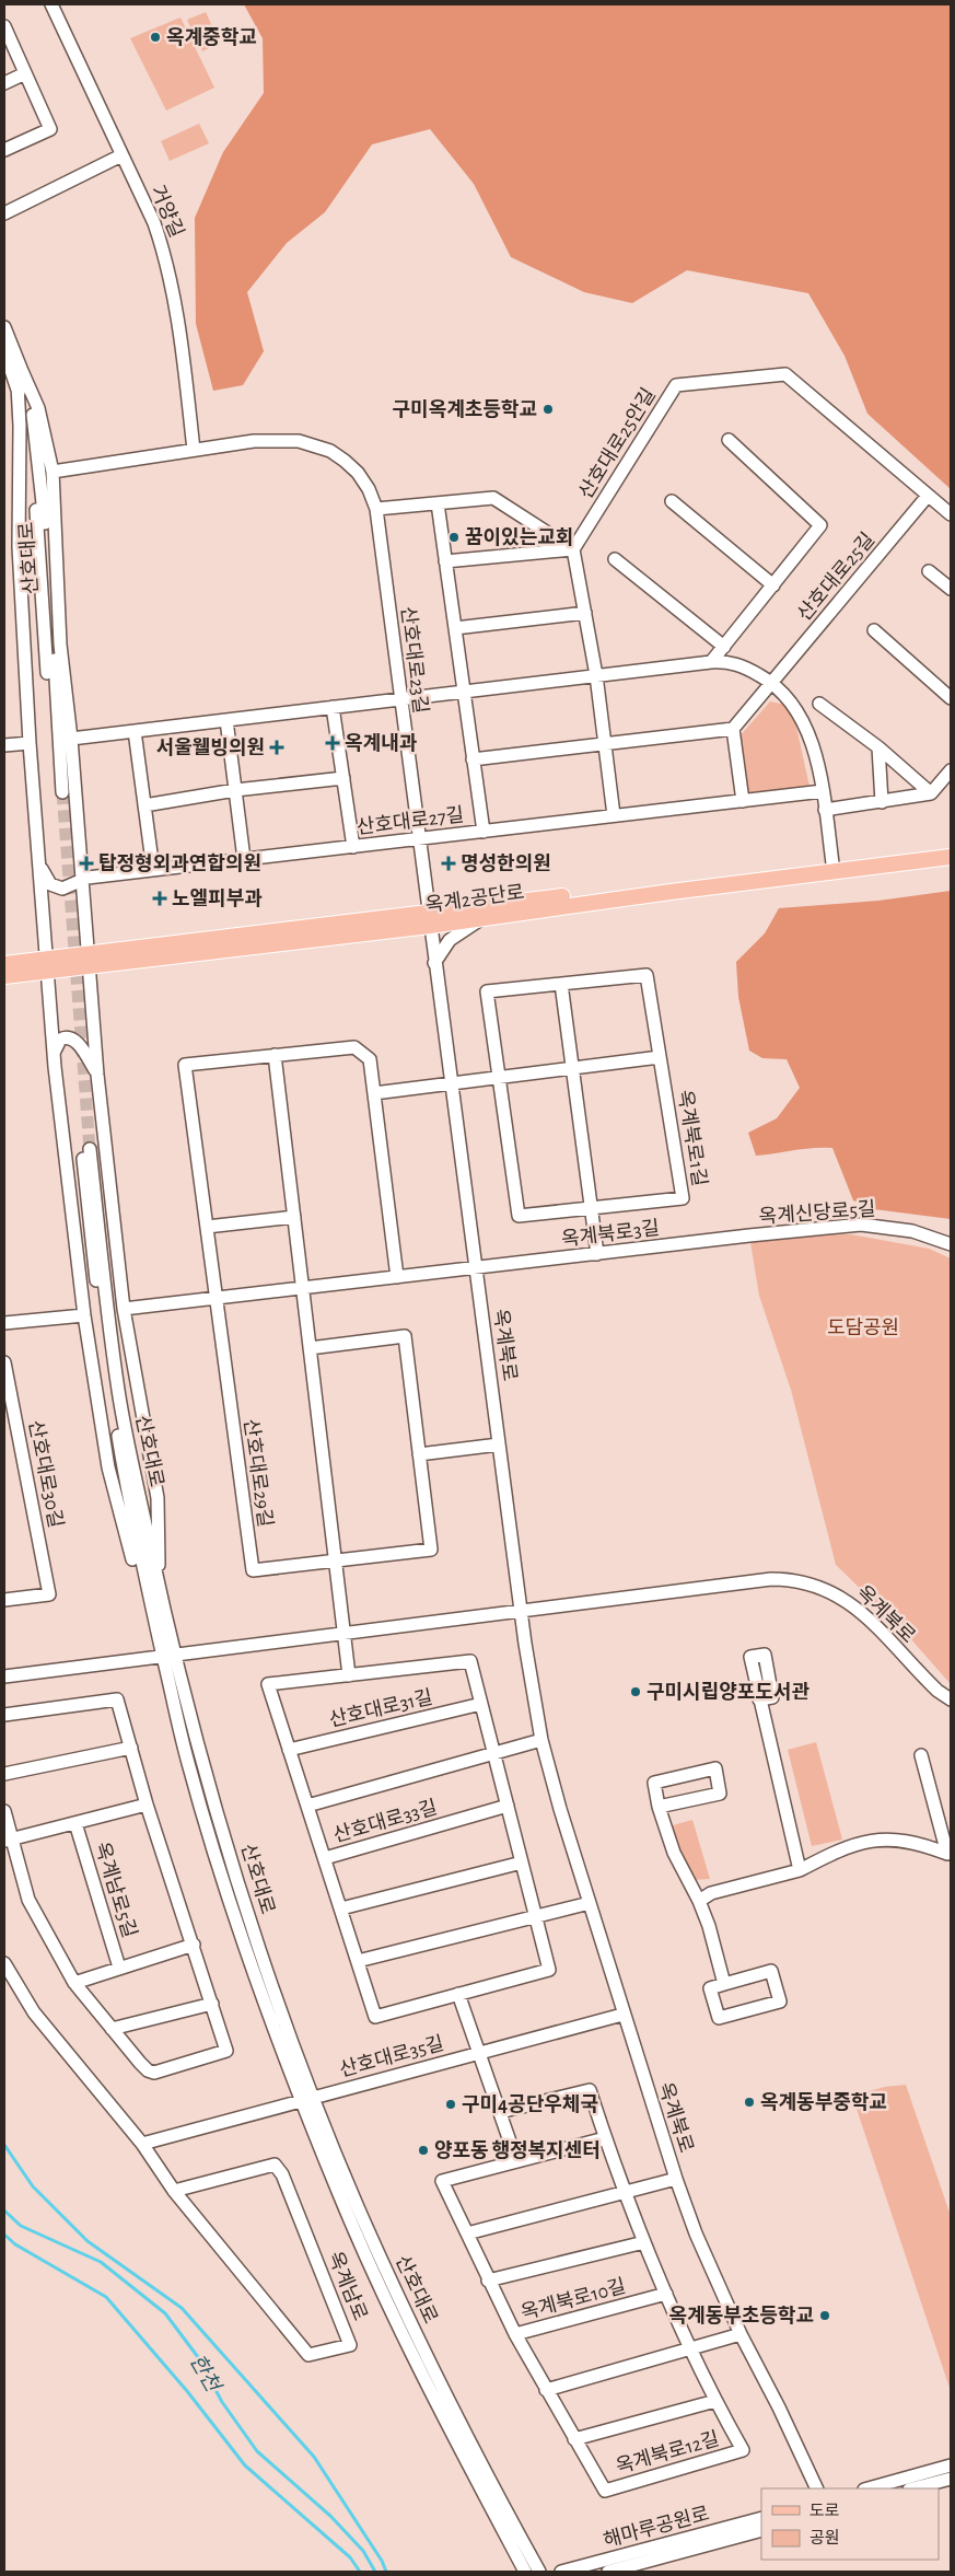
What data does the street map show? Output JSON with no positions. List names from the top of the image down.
{
  "streets": {
    "main road": ["옥계2공단로"],
    "street": [
      "거양길",
      "산호대로25안길",
      "산호대로",
      "산호대로25길",
      "산호대로23길",
      "산호대로27길",
      "옥계북로1길",
      "옥계신당로5길",
      "옥계북로3길",
      "옥계북로",
      "산호대로29길",
      "산호대로30길",
      "산호대로31길",
      "산호대로33길",
      "옥계남로5길",
      "산호대로35길",
      "옥계남로",
      "옥계북로10길",
      "옥계북로12길",
      "해마루공원로"
    ]
  },
  "crossings": [
    ["거양길", "산호대로23길"],
    ["산호대로25안길", "산호대로25길"],
    ["산호대로", "산호대로35길"],
    ["산호대로23길", "산호대로27길"],
    ["산호대로23길", "옥계2공단로"],
    ["산호대로23길", "옥계북로"],
    ["옥계2공단로", "옥계북로"],
    ["옥계신당로5길", "옥계북로3길"],
    ["옥계북로3길", "옥계북로"],
    ["옥계북로", "산호대로35길"],
    ["산호대로29길", "산호대로31길"],
    ["산호대로31길", "산호대로33길"],
    ["옥계북로10길", "옥계북로12길"]
  ],
  "water": ["한천"],
  "parks": ["도담공원"],
  "places": {
    "other": [
      "옥계중학교",
      "구미옥계초등학교",
      "꿈이있는교회",
      "구미시립양포도서관",
      "옥계동부중학교",
      "구미4공단우체국",
      "양포동 행정복지센터",
      "옥계동부초등학교"
    ],
    "health": [
      "옥계내과",
      "서울웰빙의원",
      "탑정형외과연합의원",
      "명성한의원",
      "노엘피부과"
    ]
  },
  "legend": ["도로", "공원"]
}
